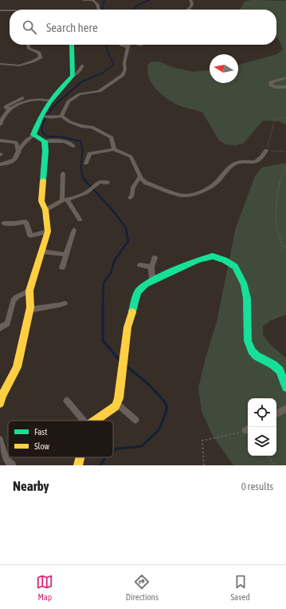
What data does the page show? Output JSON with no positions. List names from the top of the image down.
{
  "legend": ["Fast", "Slow"],
  "north": "left",
  "page": {
    "search": "Search here",
    "heading": ["Nearby", "0 results"],
    "nav": ["Map", "Directions", "Saved"]
  }
}
